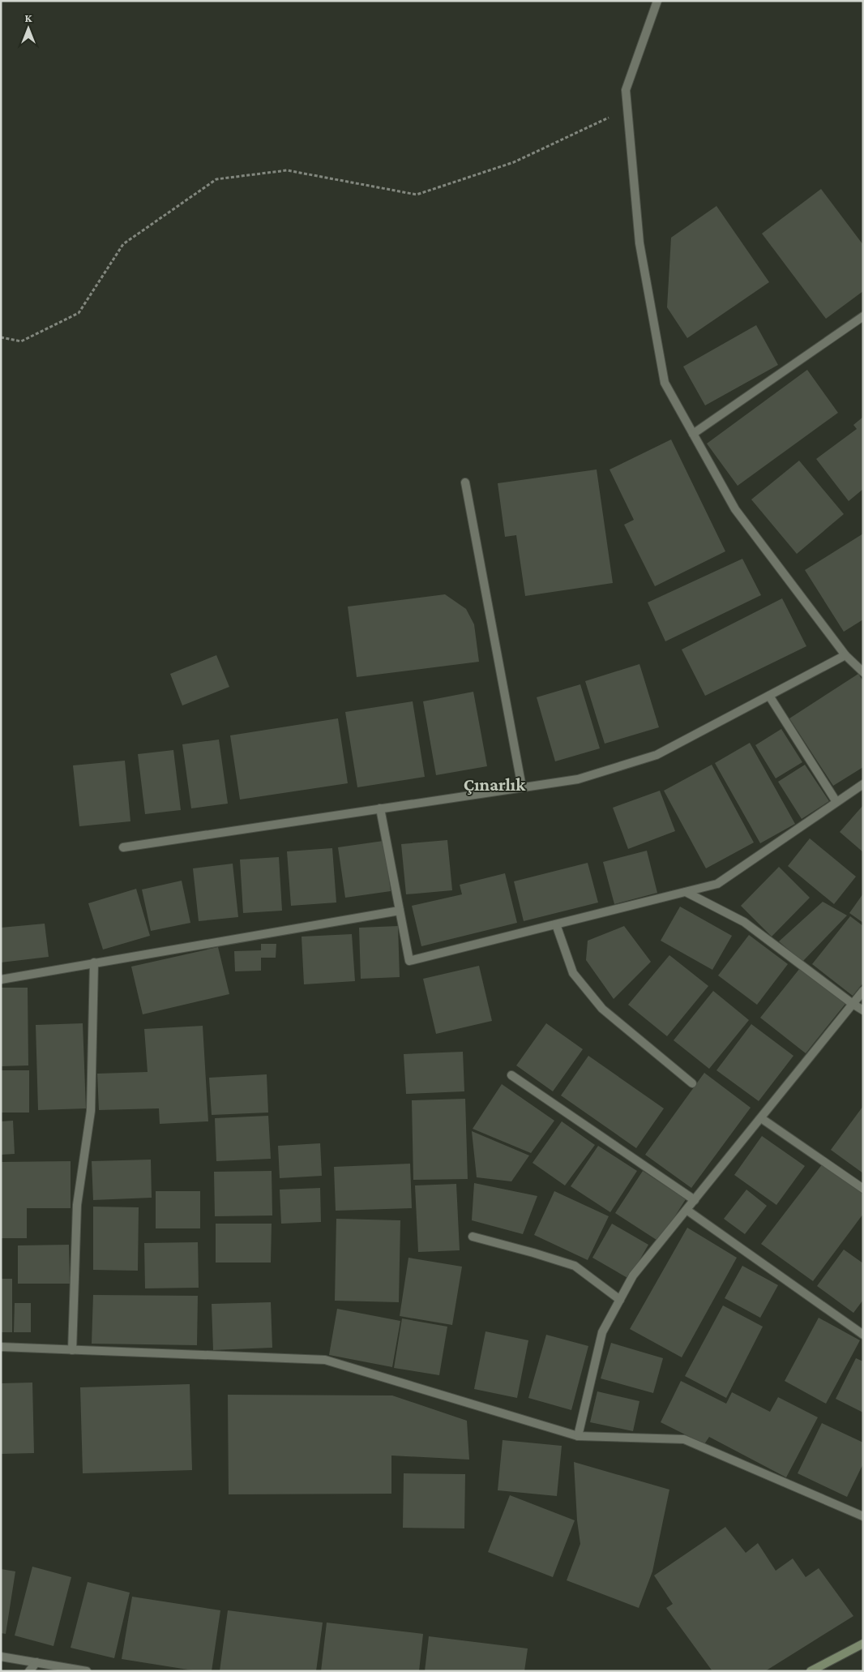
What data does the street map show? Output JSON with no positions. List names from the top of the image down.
{
  "districts": ["Çınarlık"],
  "north": "top"
}
